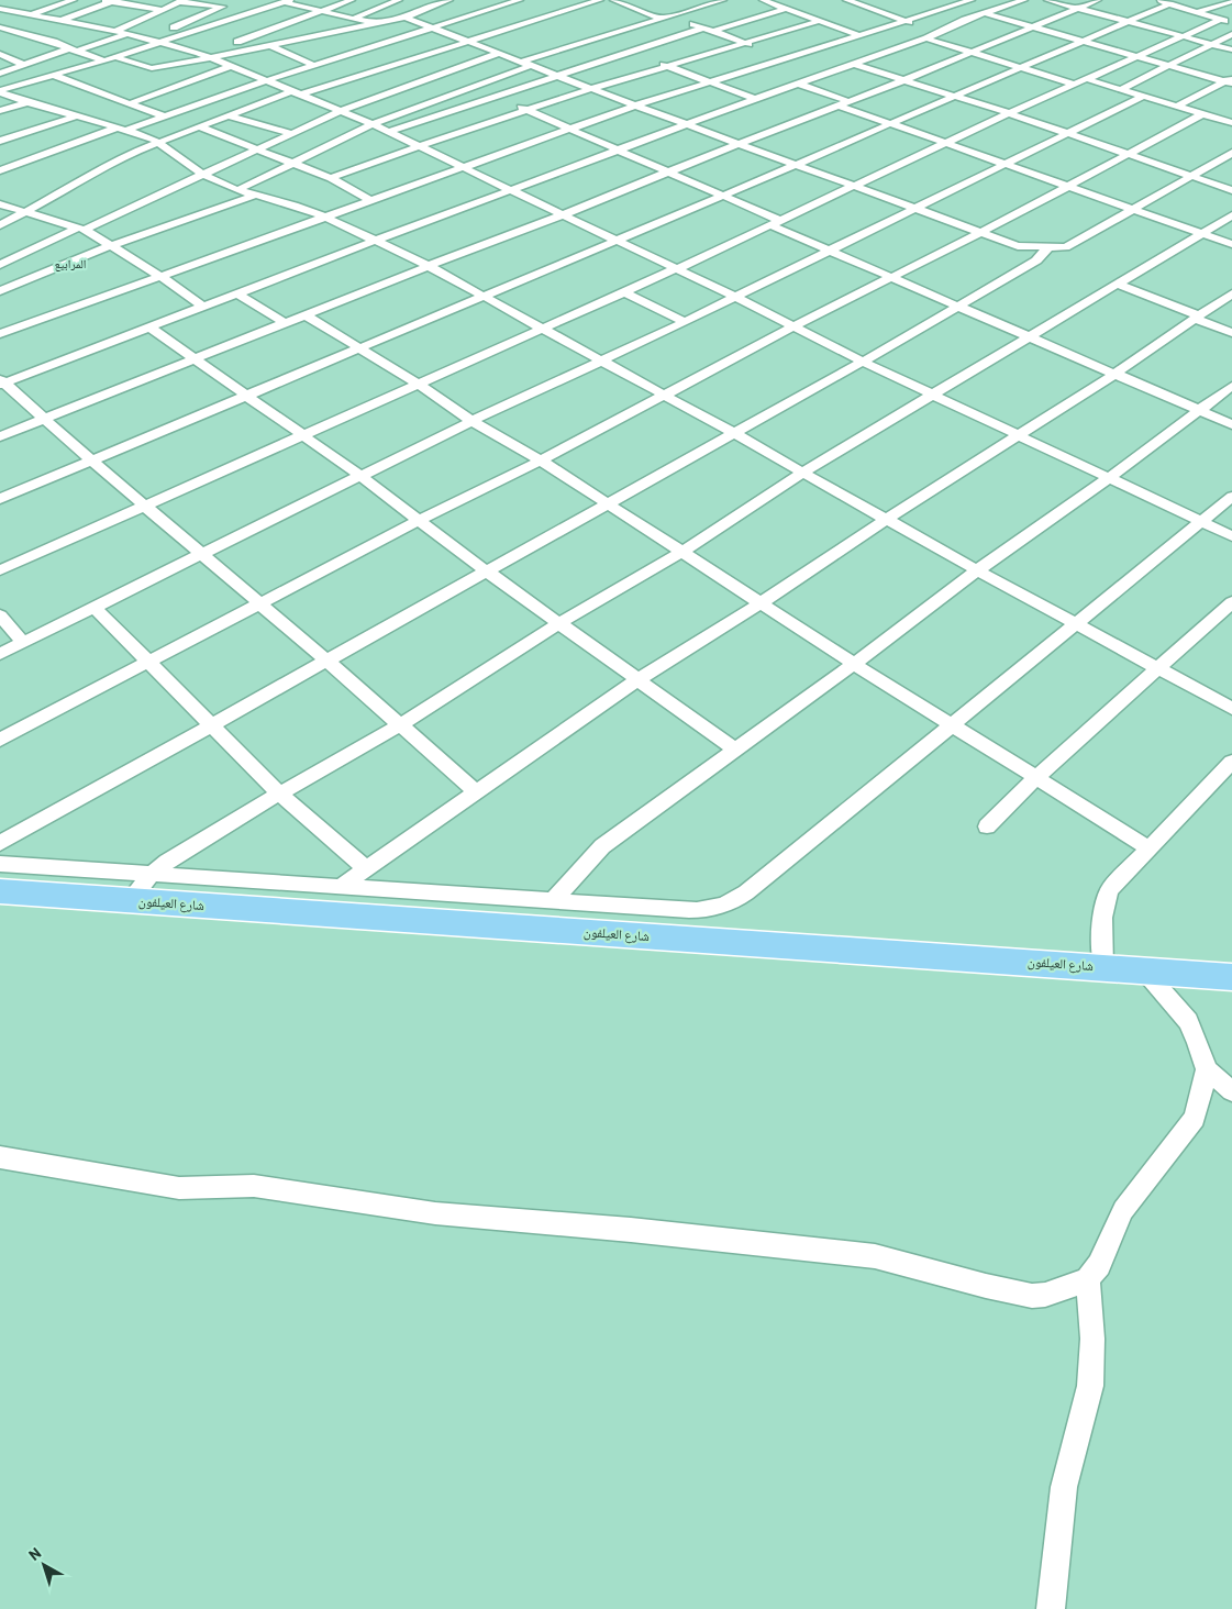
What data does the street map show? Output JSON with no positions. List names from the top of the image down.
{
  "streets": {
    "highway": ["شارع العيلفون"]
  },
  "districts": ["المرابيع"],
  "north": "top left"
}
